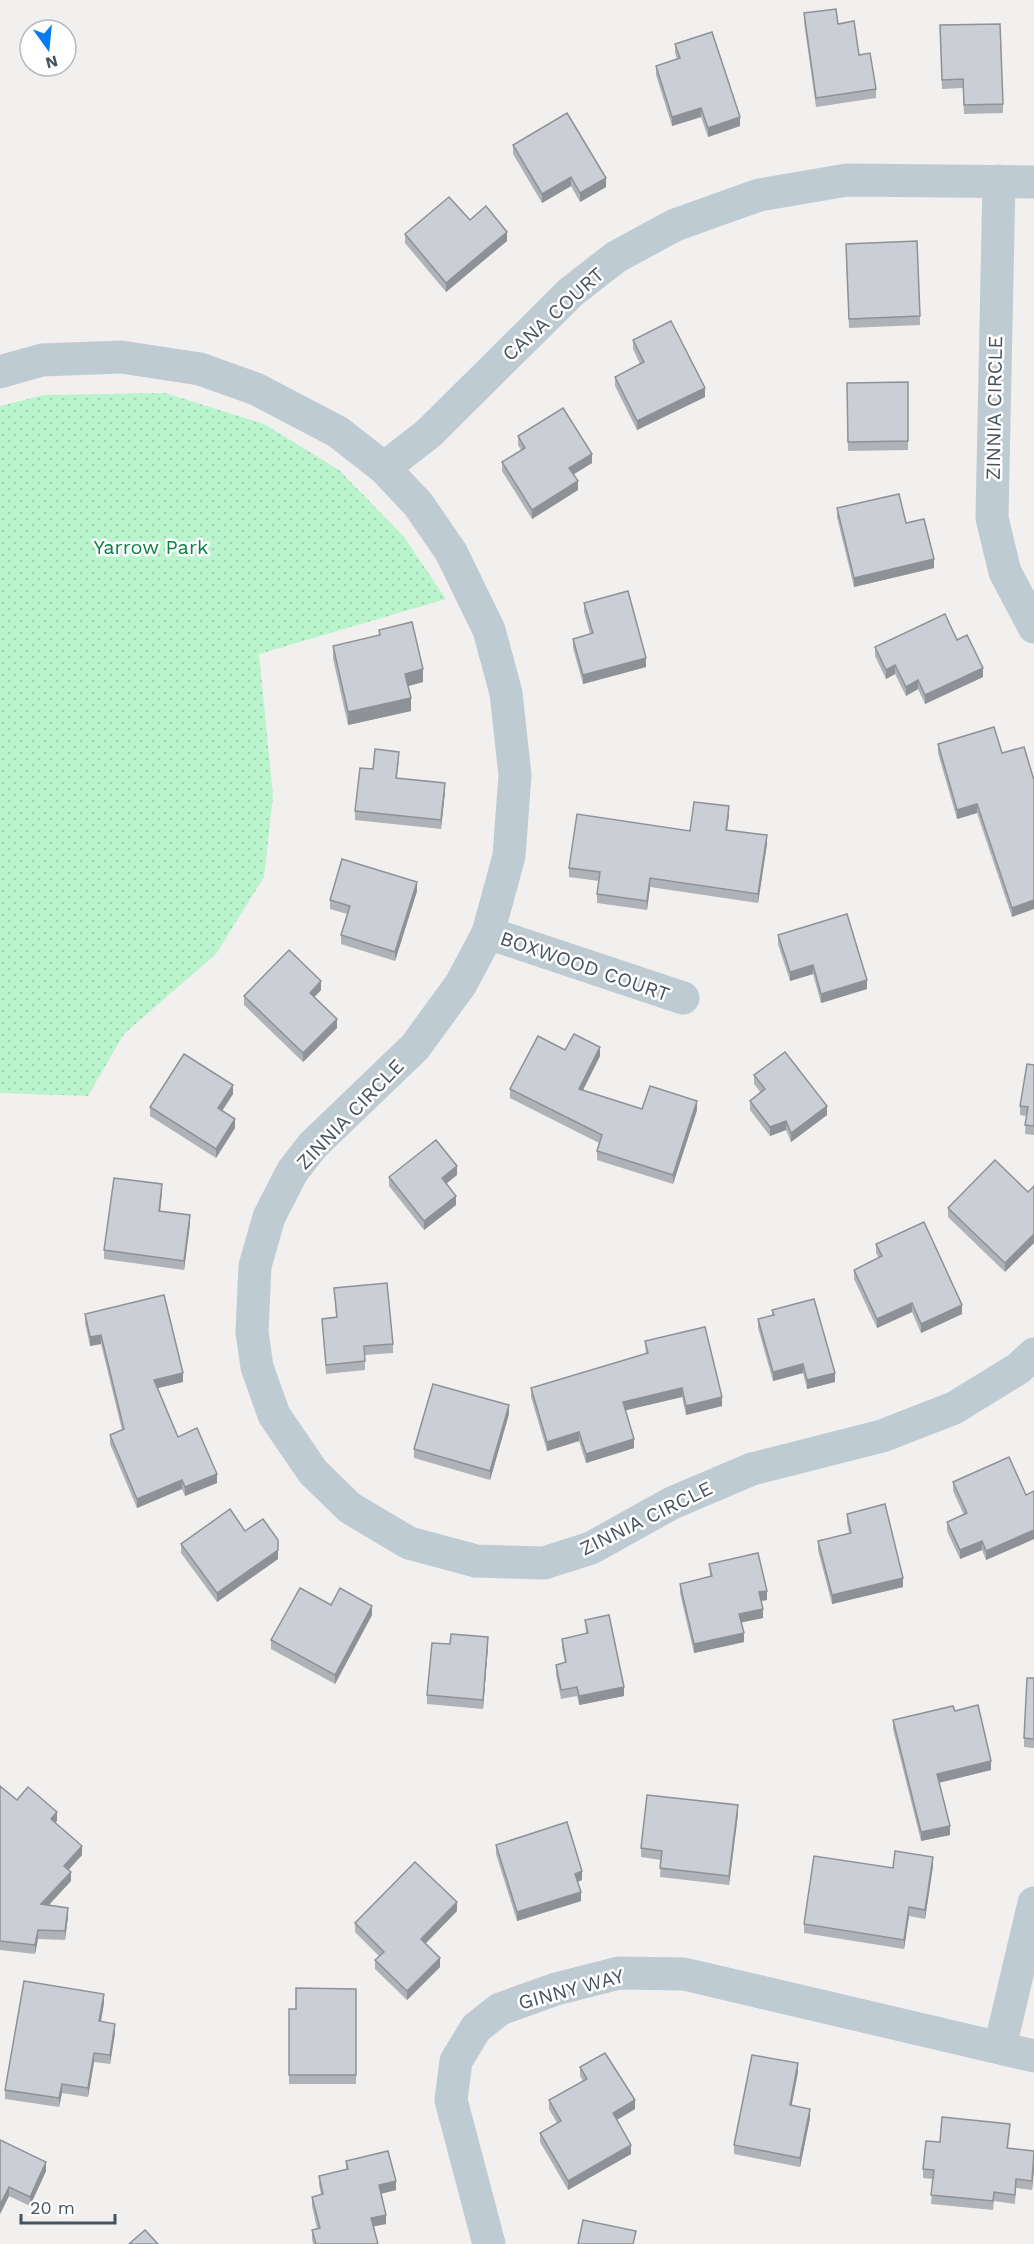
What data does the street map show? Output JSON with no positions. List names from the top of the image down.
{
  "streets": {
    "street": [
      "CANA COURT",
      "ZINNIA CIRCLE",
      "BOXWOOD COURT",
      "GINNY WAY"
    ]
  },
  "crossings": [
    ["CANA COURT", "ZINNIA CIRCLE"],
    ["ZINNIA CIRCLE", "BOXWOOD COURT"]
  ],
  "parks": ["Yarrow Park"],
  "scale_bar": "20 m",
  "north": "bottom"
}
